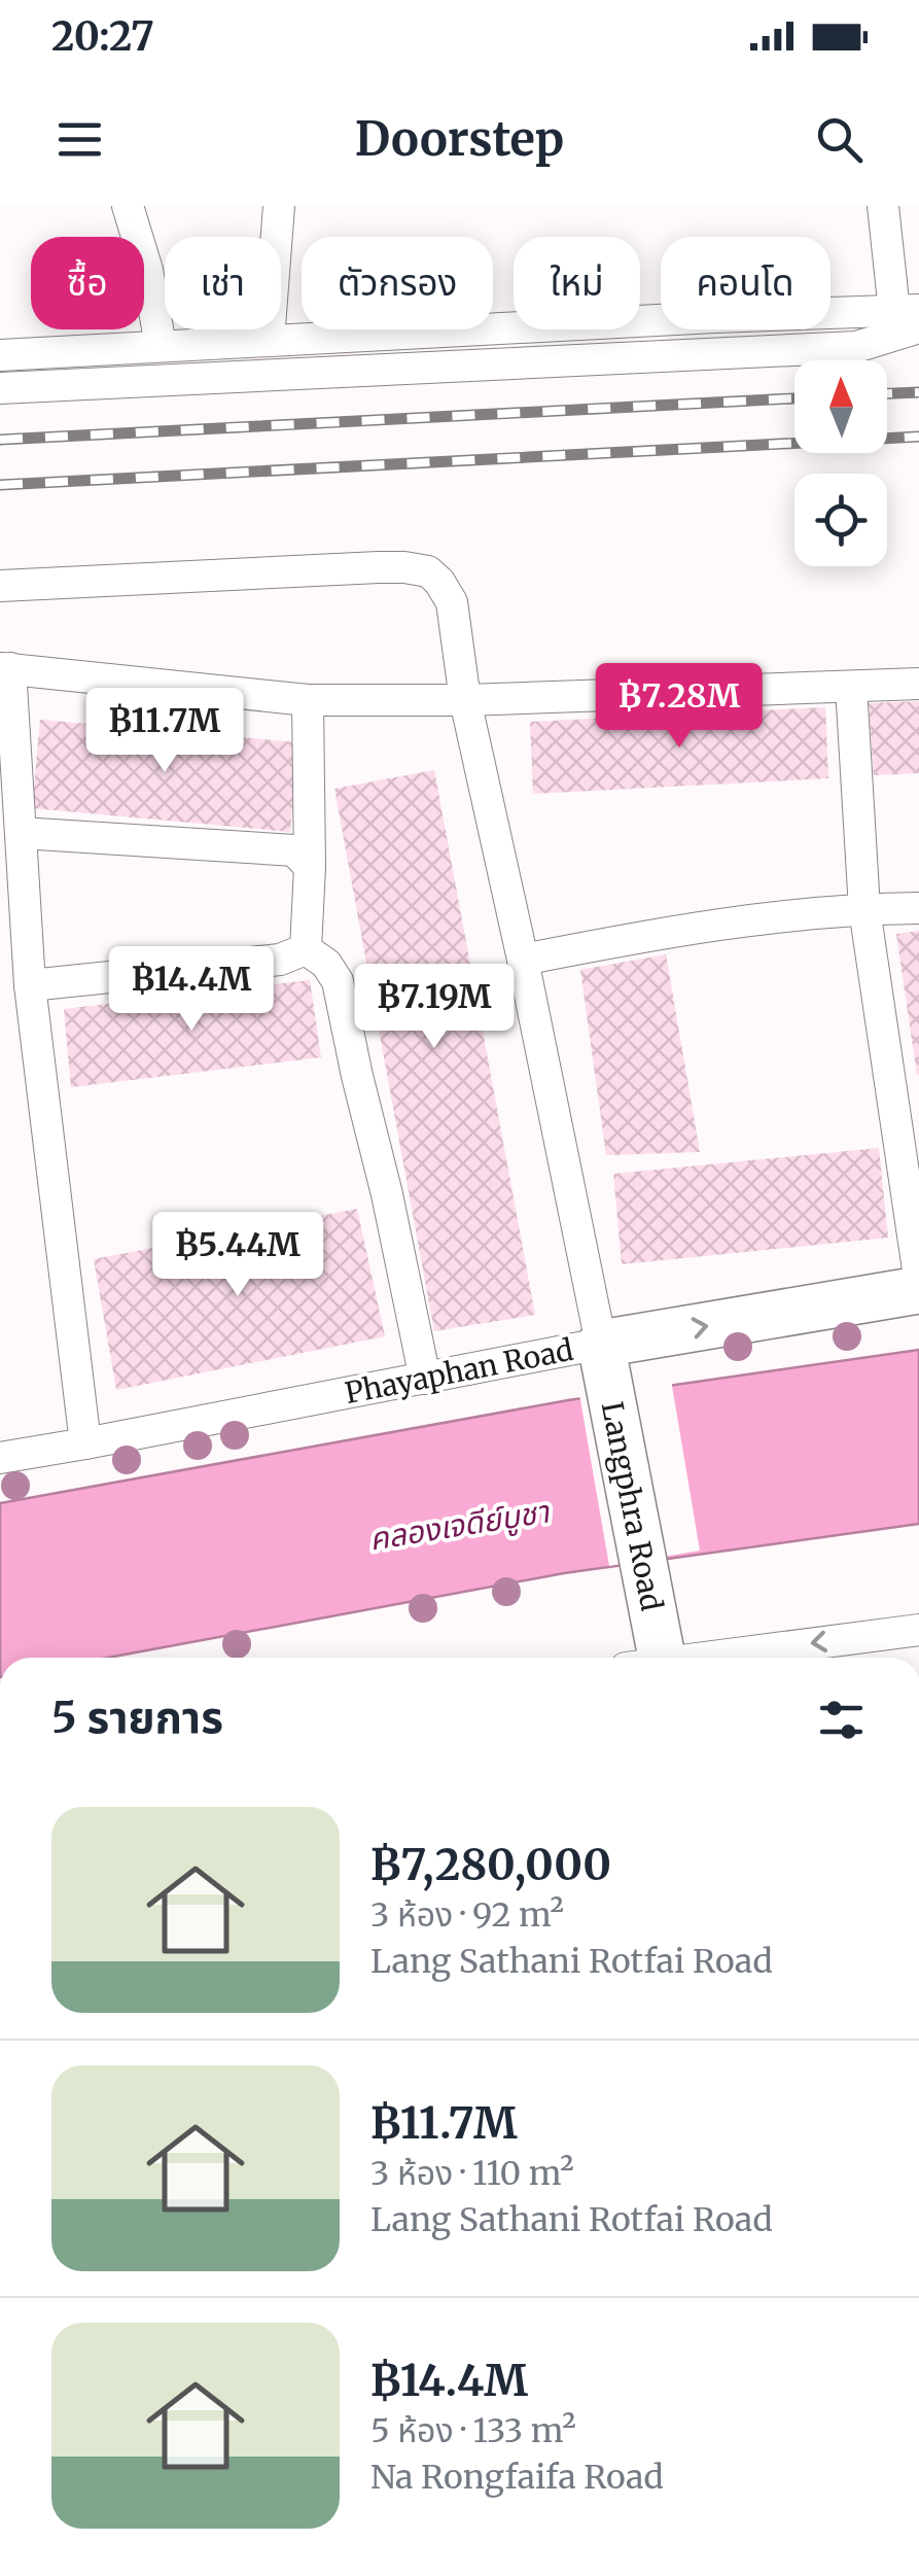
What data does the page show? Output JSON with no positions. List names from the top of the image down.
{
  "streets": {
    "main road": ["Phayaphan Road", "Langphra Road"]
  },
  "crossings": [
    ["Phayaphan Road", "Langphra Road"]
  ],
  "water": ["คลองเจดีย์บูชา"],
  "north": "top",
  "page": {
    "status": "20:27",
    "header": "Doorstep",
    "chip": [
      "ซื้อ",
      "เช่า",
      "ตัวกรอง",
      "ใหม่",
      "คอนโด"
    ],
    "price": [
      "฿7.28M",
      "฿11.7M",
      "฿14.4M",
      "฿7.19M",
      "฿5.44M"
    ],
    "heading": "5 รายการ",
    "list": [
      {
        "name": "฿7,280,000",
        "note": "3 ห้อง · 92 m² · Lang Sathani Rotfai Road"
      },
      {
        "name": "฿11.7M",
        "note": "3 ห้อง · 110 m² · Lang Sathani Rotfai Road"
      },
      {
        "name": "฿14.4M",
        "note": "5 ห้อง · 133 m² · Na Rongfaifa Road"
      }
    ]
  }
}
